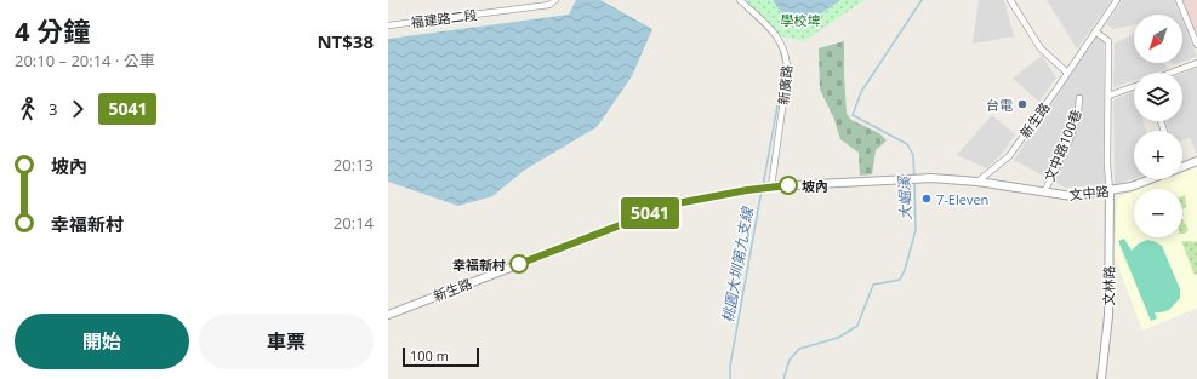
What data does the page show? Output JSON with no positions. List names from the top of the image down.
{
  "streets": {
    "street": [
      "福建路二段",
      "新廣路",
      "新生路",
      "文中路100巷",
      "文中路",
      "文林路"
    ]
  },
  "crossings": [
    ["新廣路", "新生路"],
    ["新生路", "文中路"],
    ["文中路100巷", "文中路"],
    ["文中路", "文林路"]
  ],
  "water": ["大崛溪", "桃園大圳第九支線"],
  "parks": ["學校埤"],
  "places": [
    "台電",
    "坡內",
    "7-Eleven",
    "幸福新村"
  ],
  "lines": ["bus line 5041"],
  "scale_bar": "100 m",
  "north": "bottom left",
  "page": {
    "heading": ["4 分鐘", "20:10 – 20:14 · 公車", "NT$38"],
    "on_map": "5041",
    "map_buttons": ["+", "−"],
    "legs": ["3", "5041"],
    "list": [
      {
        "name": "坡內",
        "value": "20:13"
      },
      {
        "name": "幸福新村",
        "value": "20:14"
      }
    ],
    "buttons": ["開始", "車票"],
    "scale": "100 m"
  }
}
